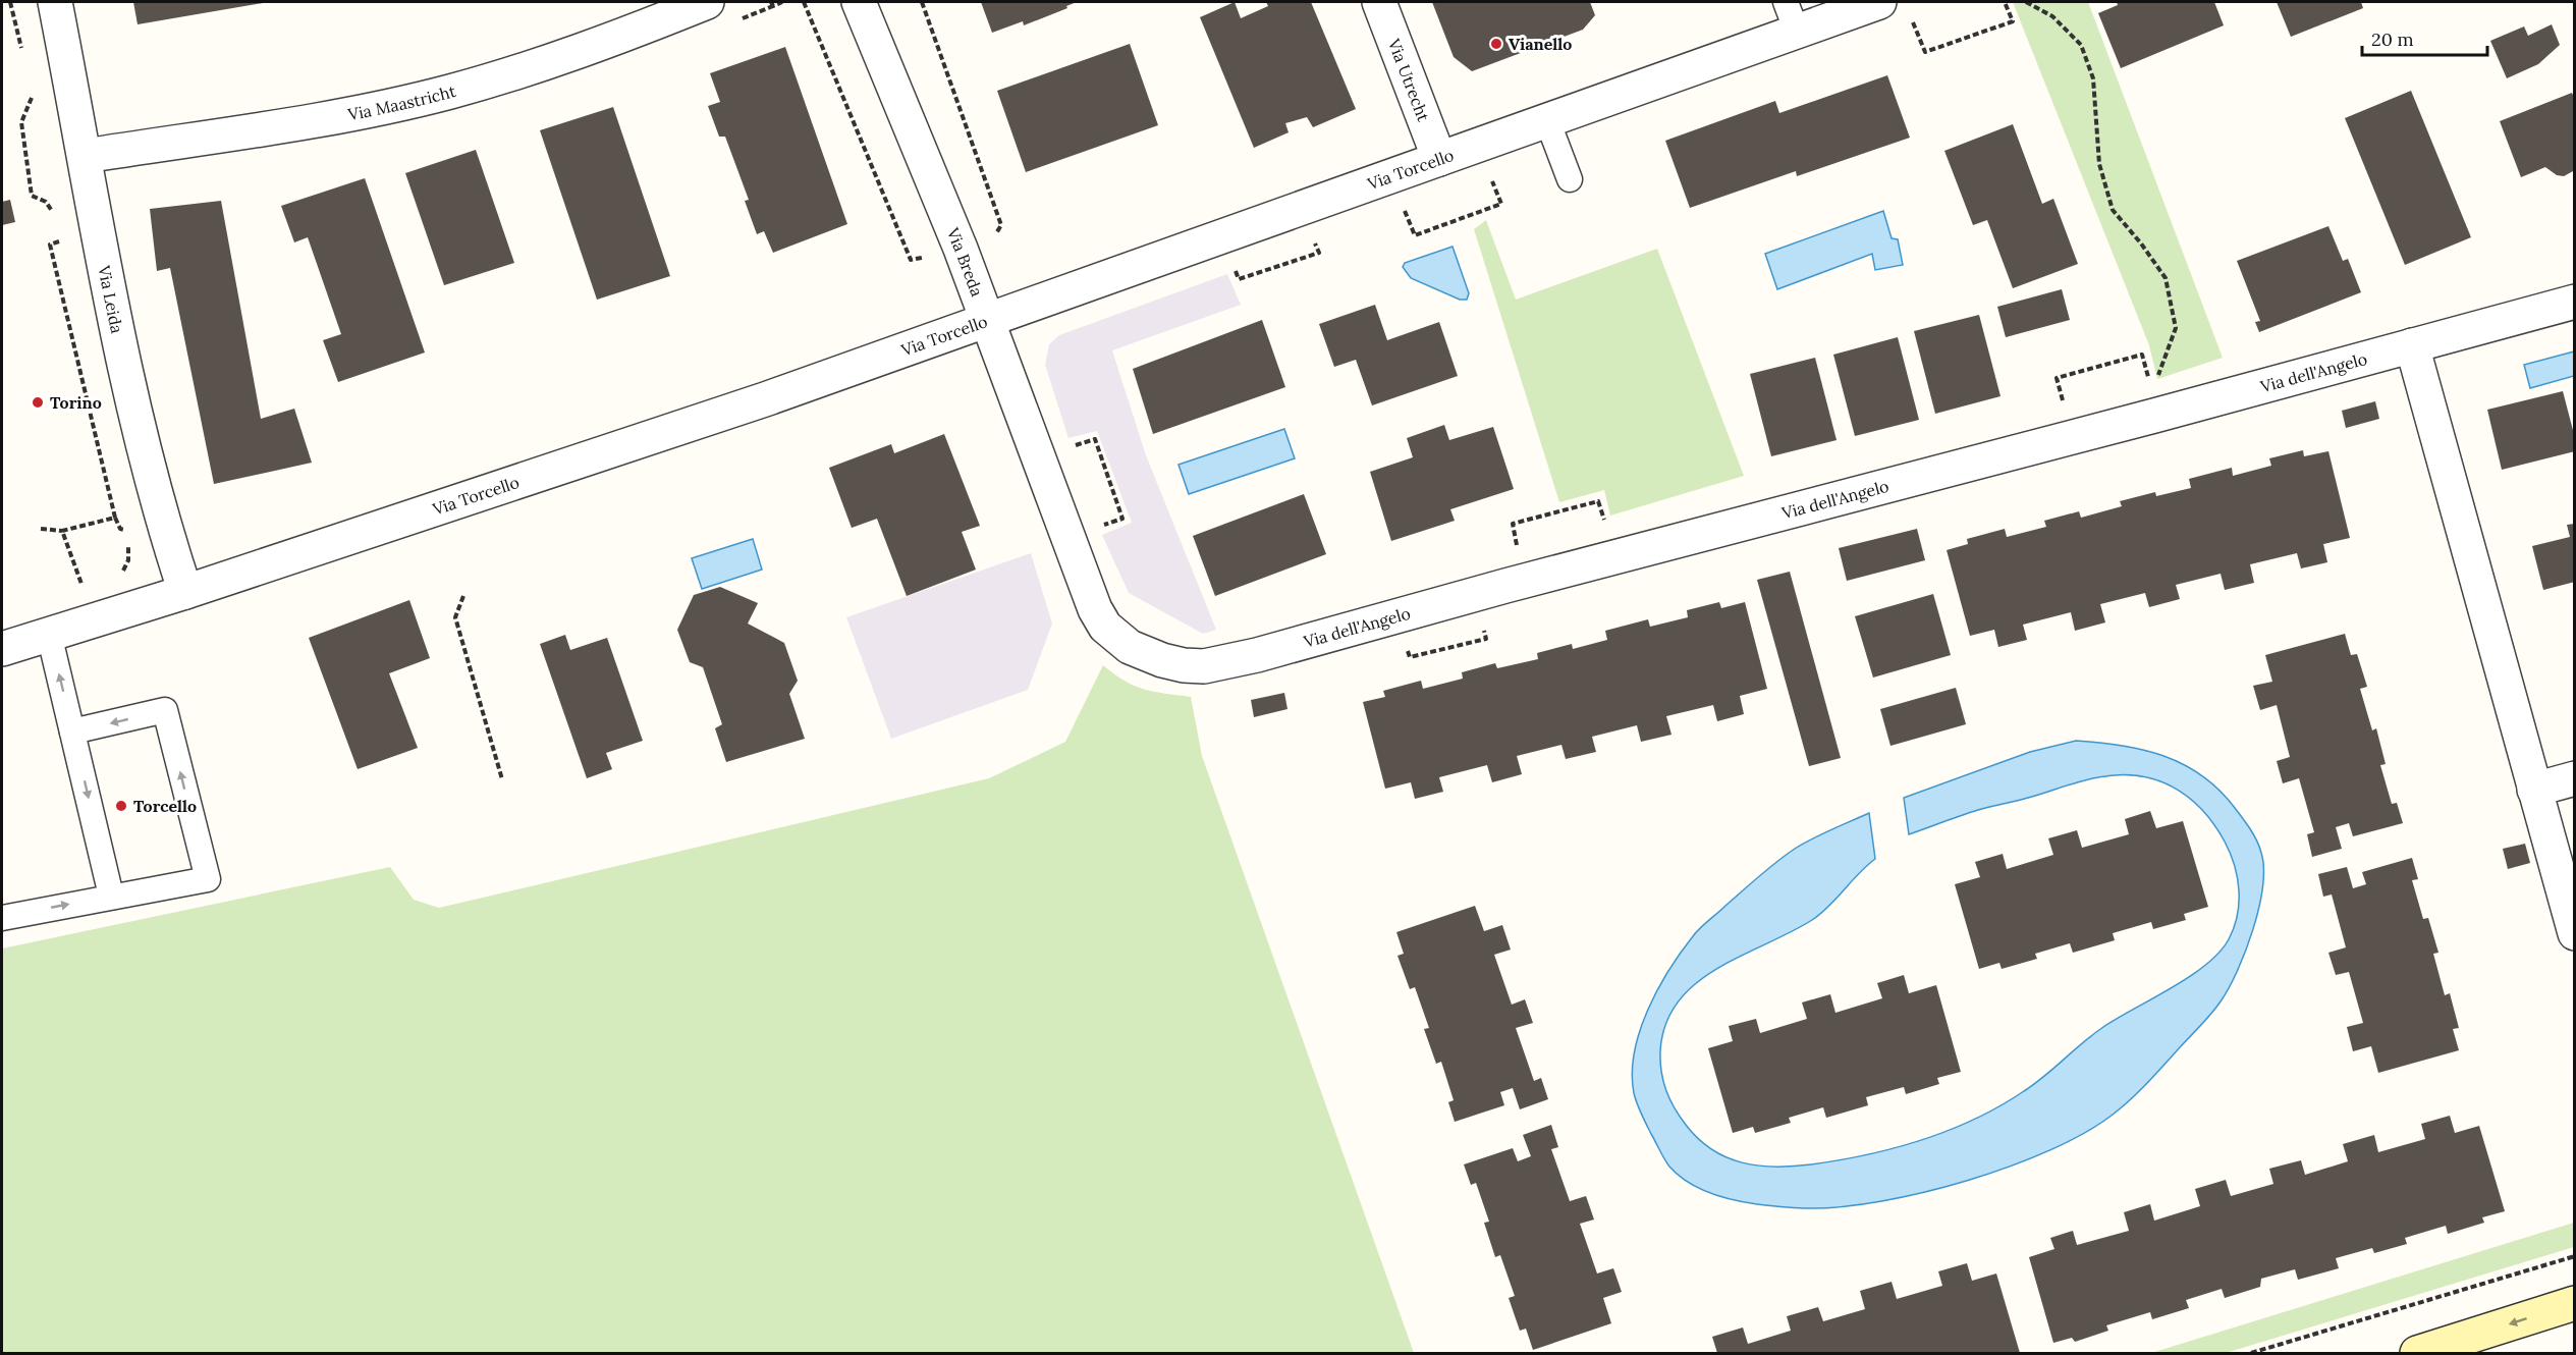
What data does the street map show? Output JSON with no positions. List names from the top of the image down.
{
  "streets": {
    "street": [
      "Via Utrecht",
      "Via Maastricht",
      "Via Torcello",
      "Via Breda",
      "Via Leida",
      "Via dell'Angelo"
    ]
  },
  "crossings": [
    ["Via Utrecht", "Via Torcello"],
    ["Via Maastricht", "Via Leida"],
    ["Via Torcello", "Via Breda"],
    ["Via Torcello", "Via Leida"],
    ["Via Breda", "Via dell'Angelo"]
  ],
  "places": ["Vianello", "Torino", "Torcello"],
  "scale_bar": "20 m"
}
